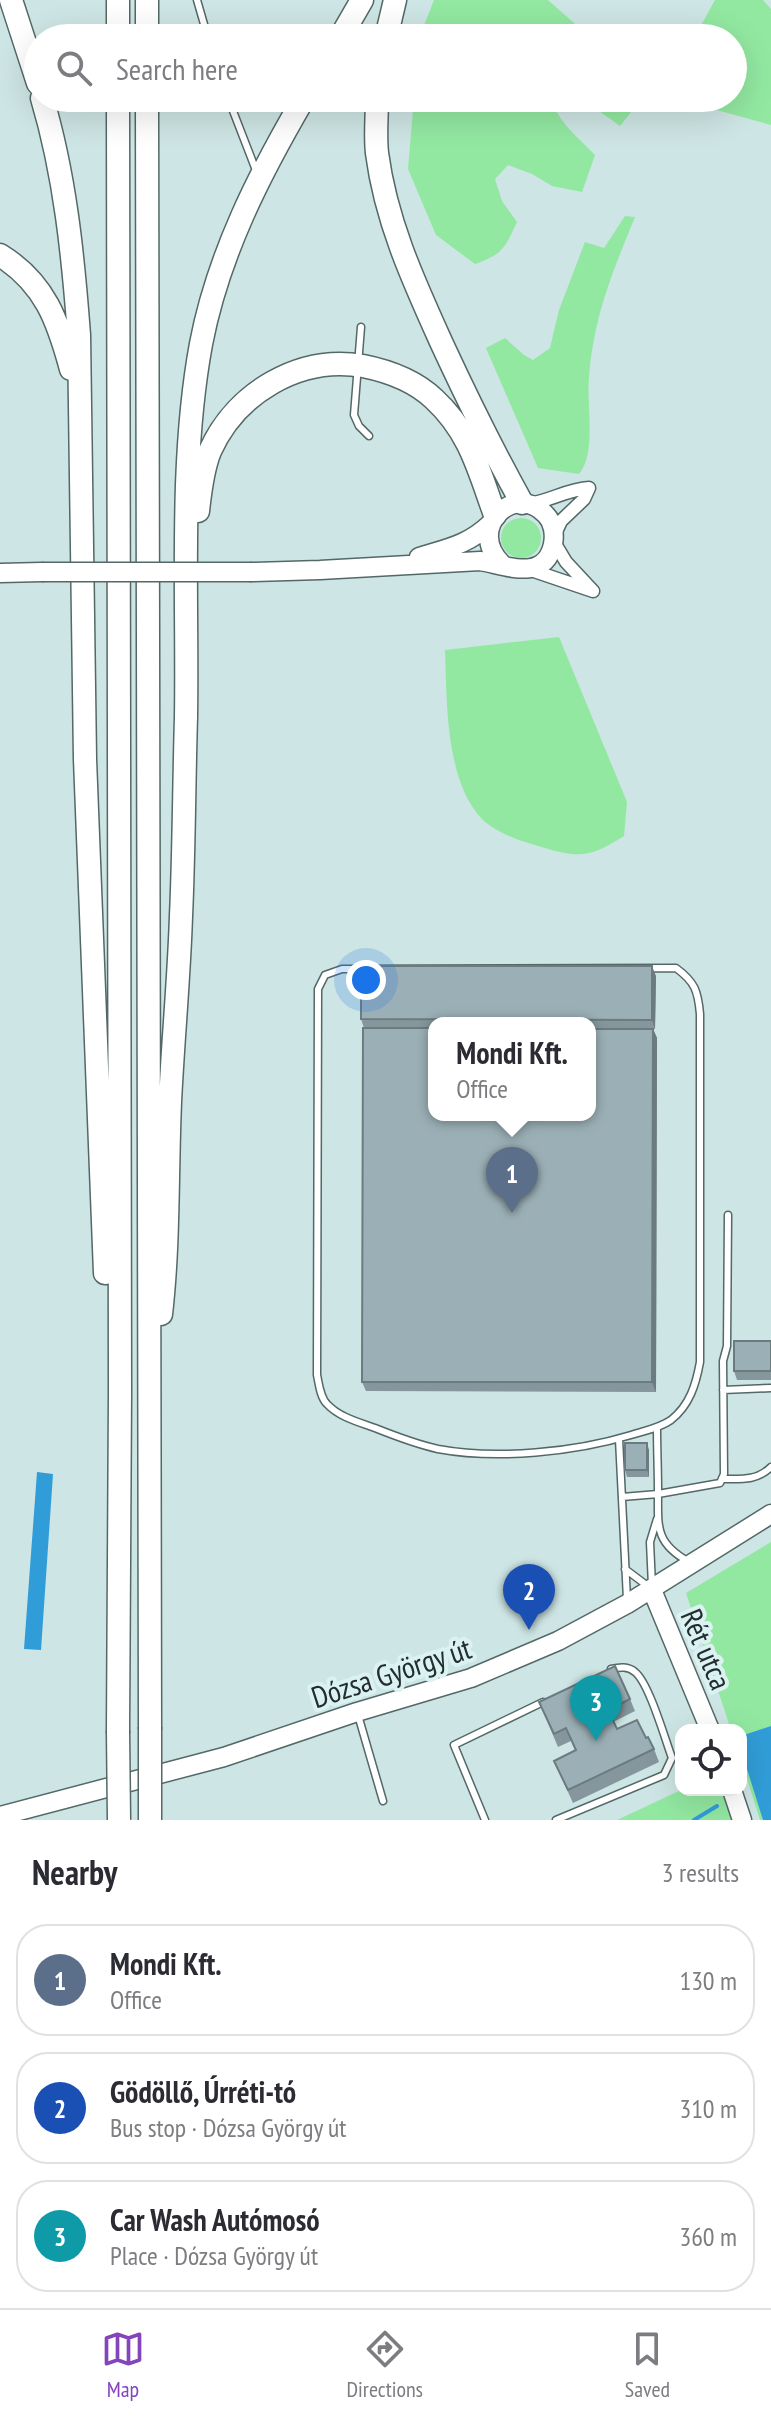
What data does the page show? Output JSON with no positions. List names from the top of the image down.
{
  "streets": {
    "street": ["Rét utca", "Dózsa György út"]
  },
  "crossings": [
    ["Rét utca", "Dózsa György út"]
  ],
  "page": {
    "search": "Search here",
    "popup": ["Mondi Kft.", "Office"],
    "pins": ["1", "2", "3"],
    "heading": ["Nearby", "3 results"],
    "list": [
      {
        "mark": "1",
        "name": "Mondi Kft.",
        "note": "Office",
        "value": "130 m"
      },
      {
        "mark": "2",
        "name": "Gödöllő, Úrréti-tó",
        "note": "Bus stop · Dózsa György út",
        "value": "310 m"
      },
      {
        "mark": "3",
        "name": "Car Wash Autómosó",
        "note": "Place · Dózsa György út",
        "value": "360 m"
      }
    ],
    "nav": ["Map", "Directions", "Saved"]
  }
}
